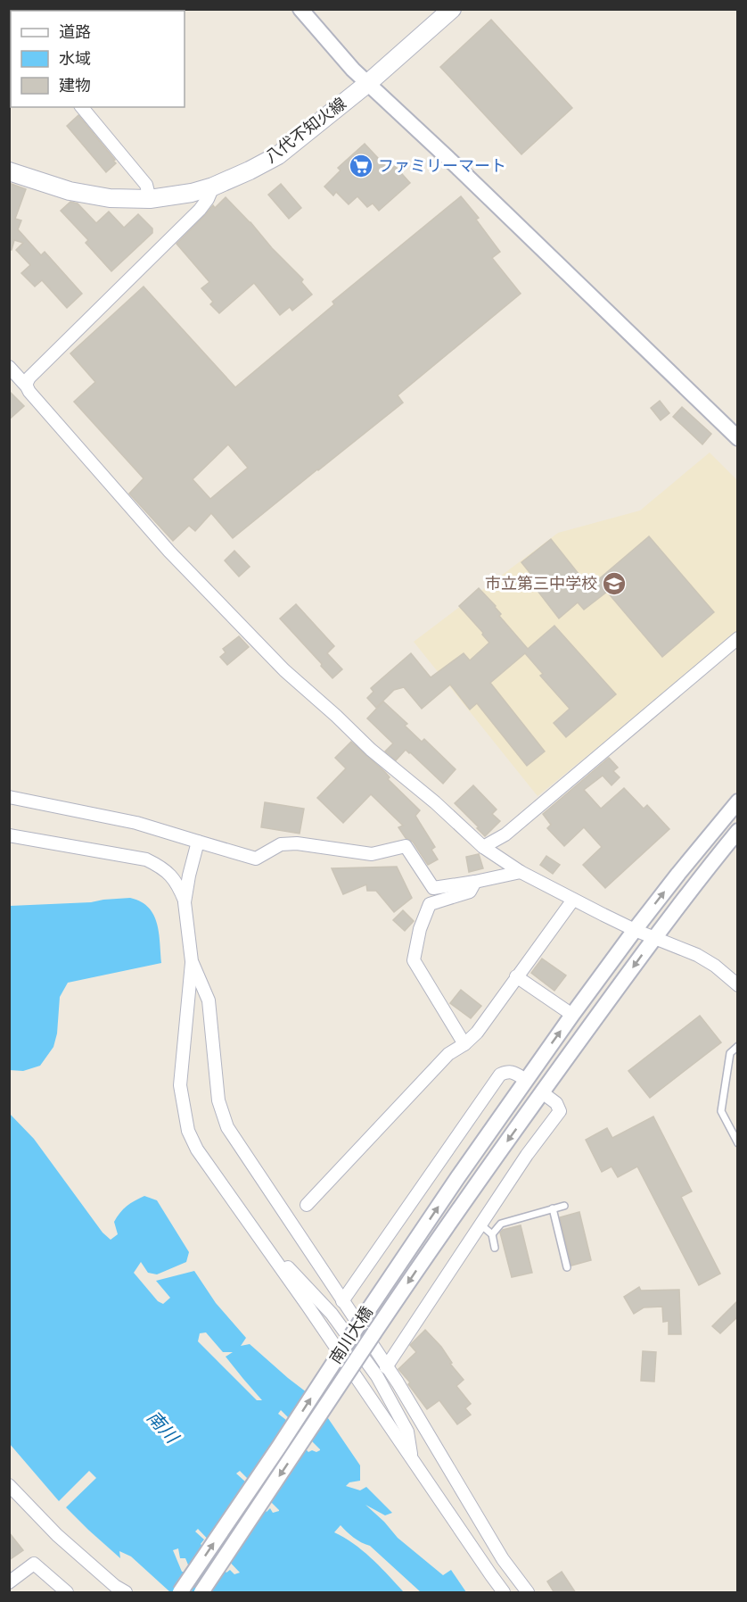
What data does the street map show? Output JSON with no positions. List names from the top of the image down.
{
  "streets": {
    "main road": ["八代不知火線"],
    "street": ["南川大橋"]
  },
  "water": ["南川"],
  "places": {
    "supermarket": ["ファミリーマート"],
    "school or university": ["市立第三中学校"]
  },
  "legend": ["道路", "水域", "建物"]
}
